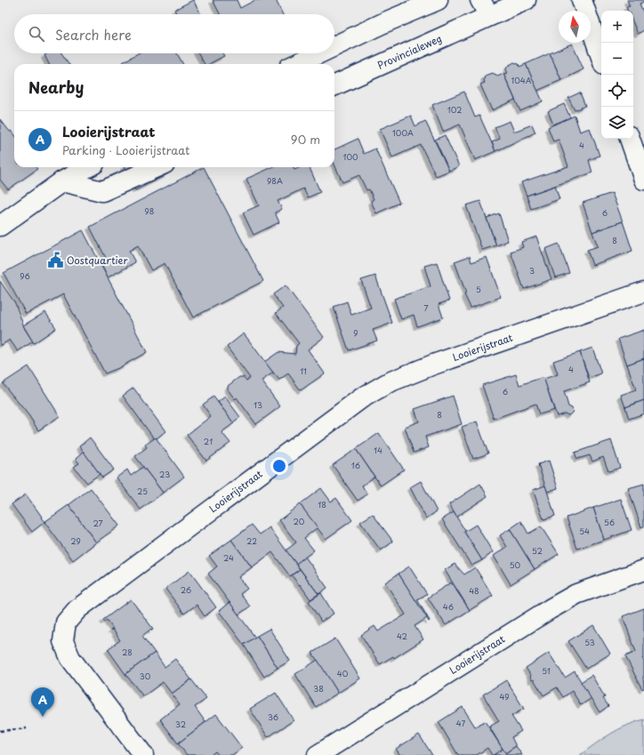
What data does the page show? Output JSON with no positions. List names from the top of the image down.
{
  "streets": {
    "street": ["Provincialeweg", "Looierijstraat"]
  },
  "places": {
    "public building": ["Oostquartier"]
  },
  "house_numbers": [
    "104A",
    "102",
    "100A",
    "4",
    "100",
    "98A",
    "98",
    "6",
    "8",
    "3",
    "96",
    "5",
    "7",
    "9",
    "4",
    "11",
    "6",
    "13",
    "8",
    "21",
    "14",
    "16",
    "23",
    "25",
    "18",
    "20",
    "56",
    "27",
    "54",
    "29",
    "22",
    "52",
    "24",
    "50",
    "26",
    "48",
    "46",
    "42",
    "53",
    "28",
    "51",
    "40",
    "30",
    "38",
    "49",
    "36",
    "47",
    "32"
  ],
  "north": "top",
  "page": {
    "map_buttons": ["+", "−"],
    "search": "Search here",
    "heading": "Nearby",
    "list": [
      {
        "mark": "A",
        "name": "Looierijstraat",
        "note": "Parking · Looierijstraat",
        "value": "90 m"
      }
    ],
    "pins": "A"
  }
}
